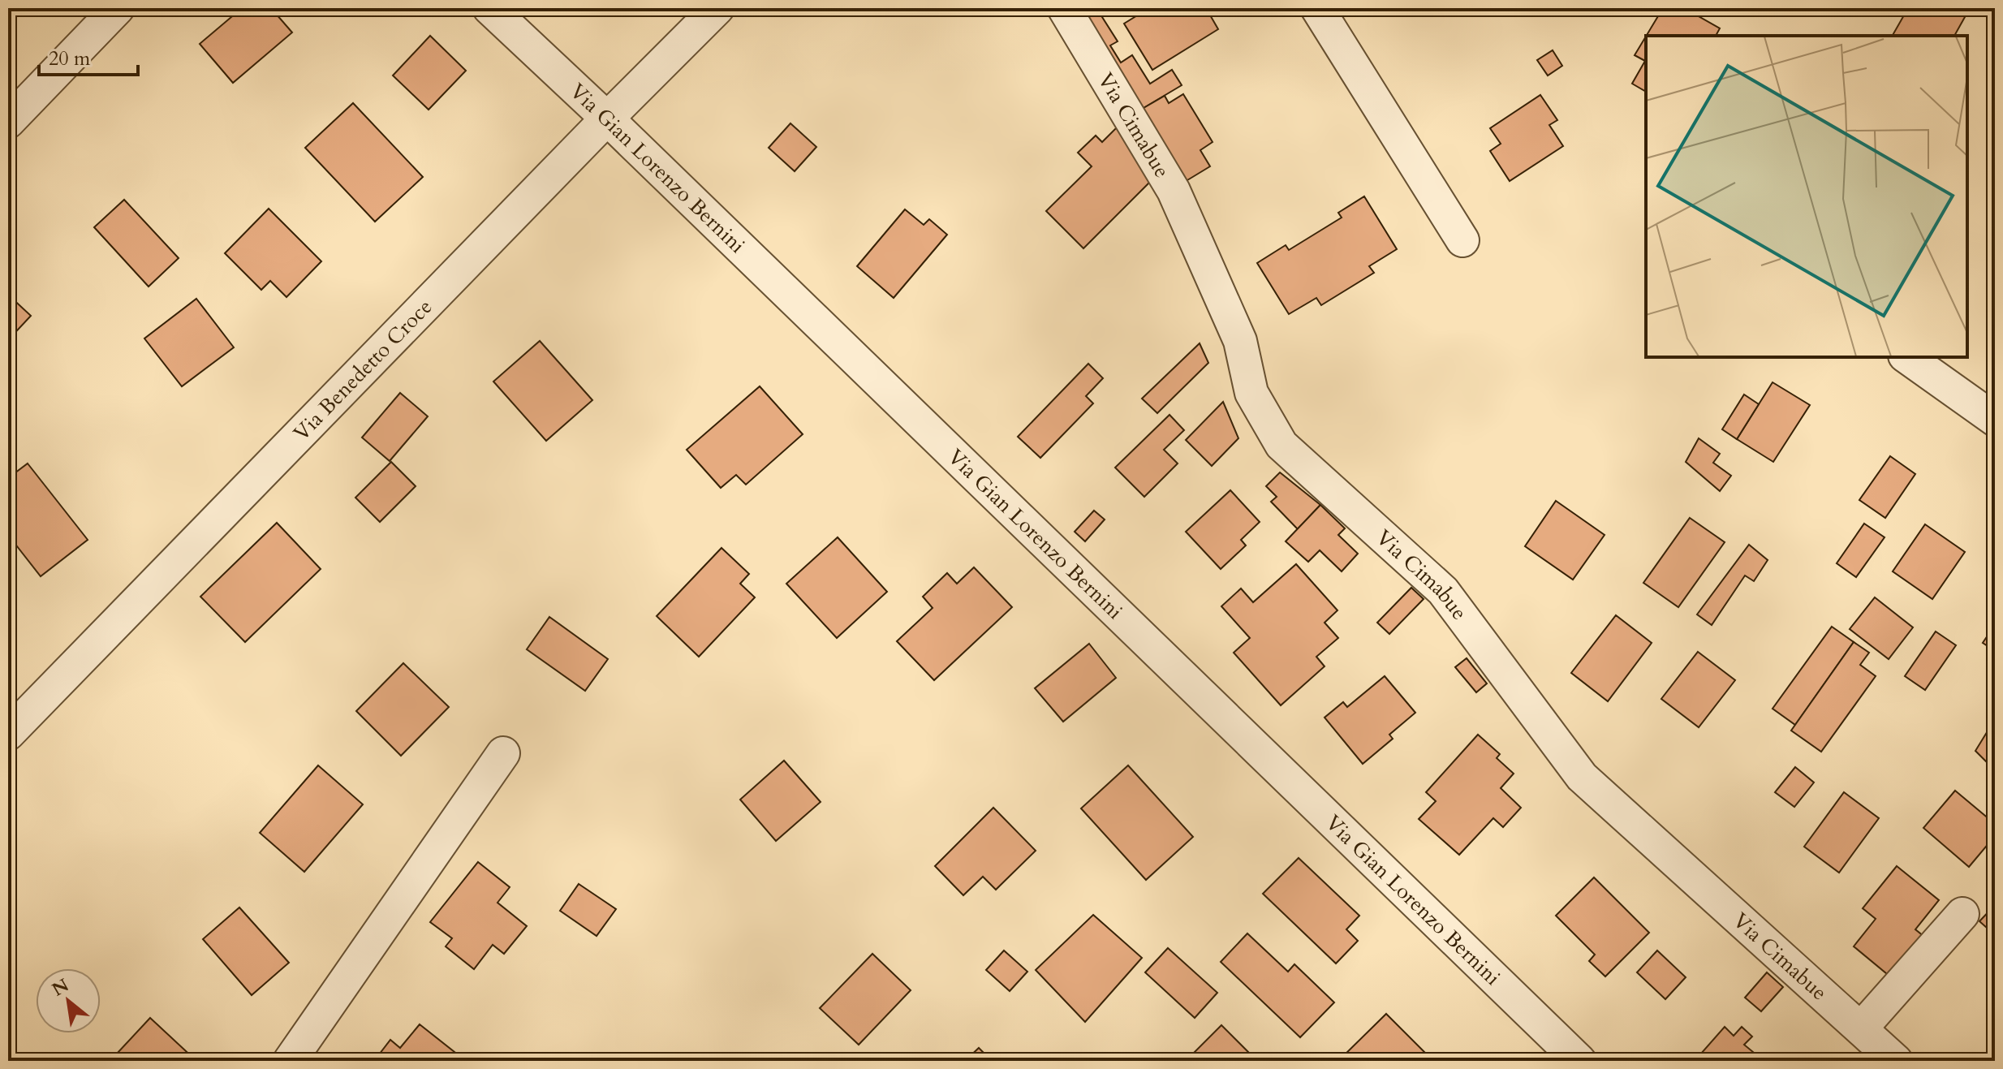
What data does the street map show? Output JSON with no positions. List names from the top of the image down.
{
  "streets": {
    "street": ["Via Cimabue", "Via Gian Lorenzo Bernini", "Via Benedetto Croce"]
  },
  "crossings": [
    ["Via Gian Lorenzo Bernini", "Via Benedetto Croce"]
  ],
  "scale_bar": "20 m",
  "north": "top left"
}
